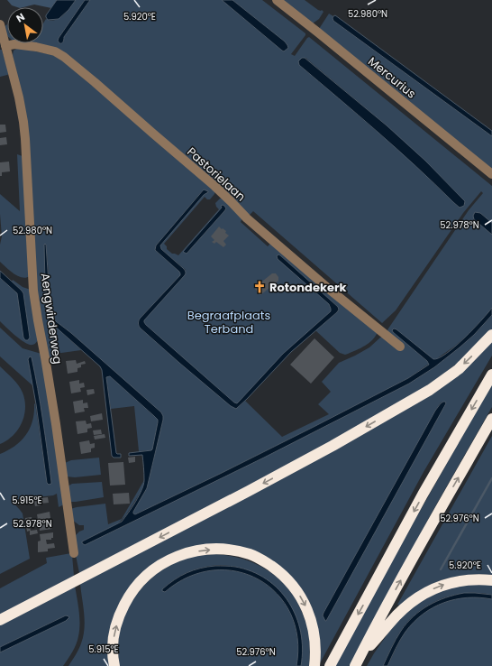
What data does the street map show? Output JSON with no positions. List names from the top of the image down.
{
  "streets": {
    "street": ["Mercurius", "Pastorielaan", "Aengwirderweg"]
  },
  "crossings": [
    ["Pastorielaan", "Aengwirderweg"]
  ],
  "parks": ["Begraafplaats Terband"],
  "places": {
    "church": ["Rotondekerk"]
  },
  "north": "top left",
  "coordinates": [
    "52.980°N",
    "5.920°E",
    "52.978°N",
    "5.915°E",
    "52.976°N"
  ]
}
